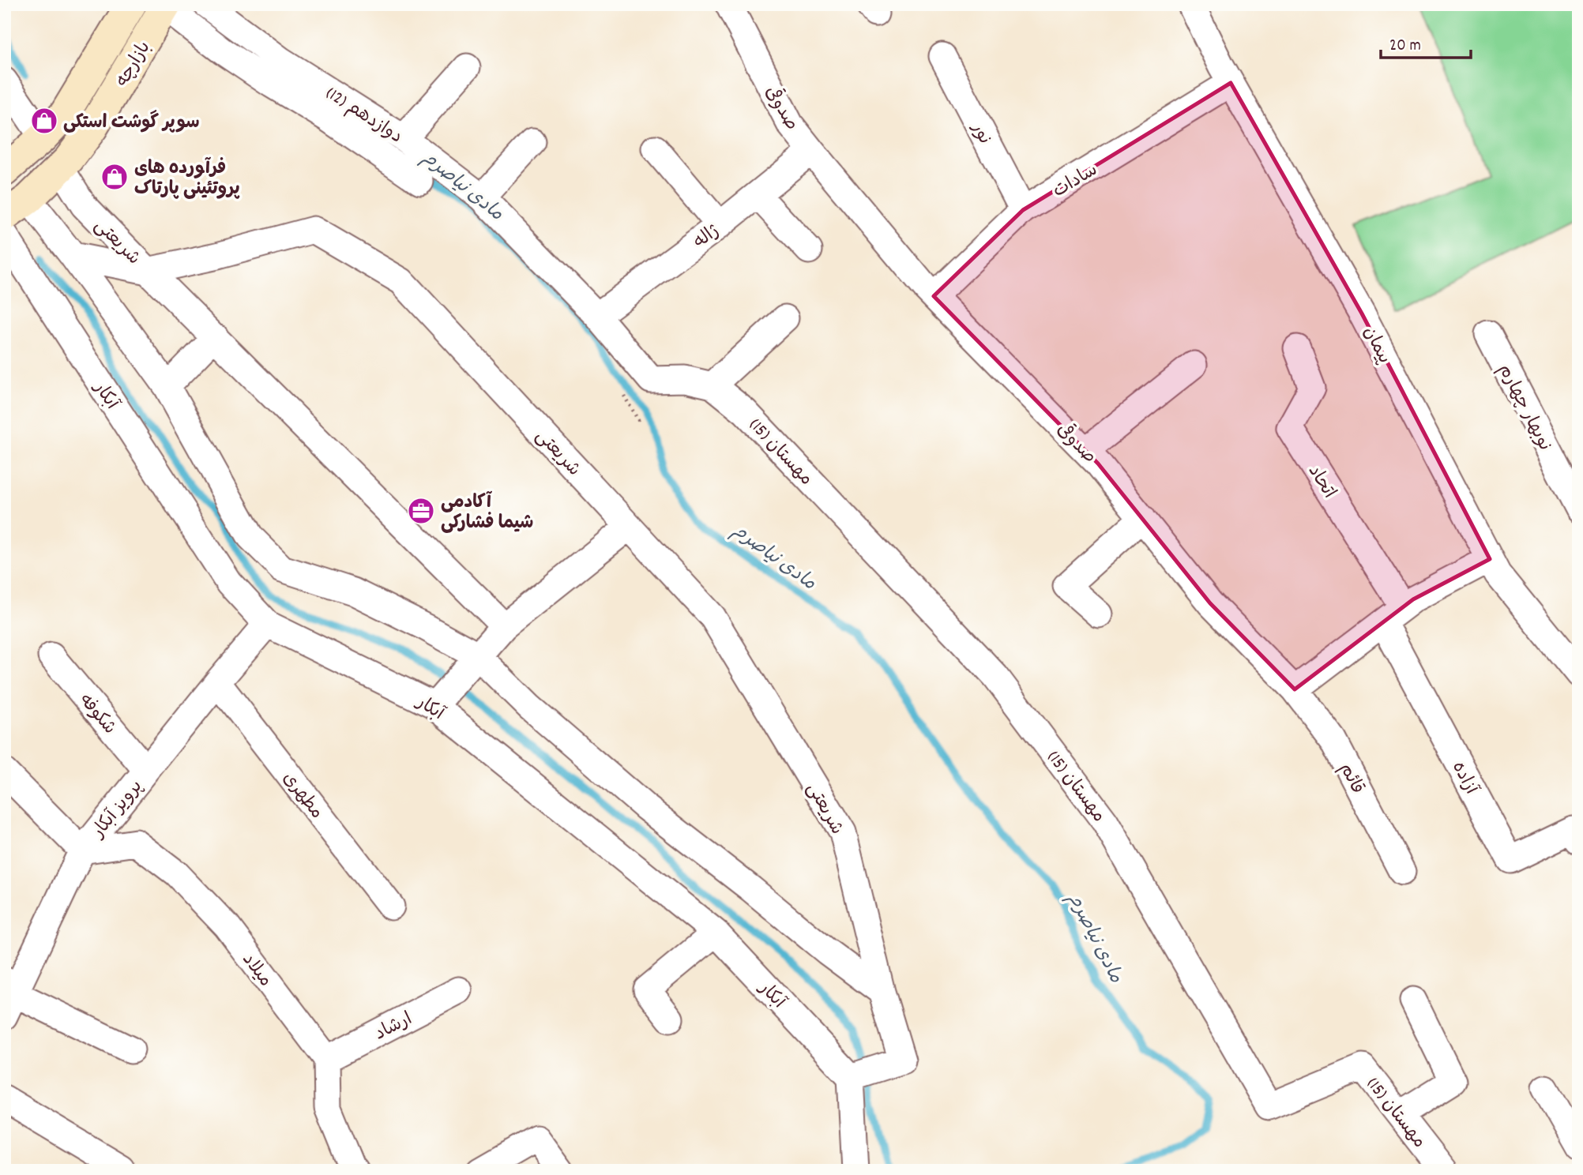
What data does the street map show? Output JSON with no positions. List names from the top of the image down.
{
  "streets": {
    "main road": ["بازارچه"],
    "street": [
      "صدوقی",
      "دوازدهم (12)",
      "نور",
      "سادات",
      "ژاله",
      "شریعتی",
      "پیمان",
      "آبکار",
      "نوبهار چهارم",
      "مهستان (15)",
      "اتحاد",
      "شکوفه",
      "آزاده",
      "قائم",
      "مطهری",
      "پرویز آبکار",
      "میلاد",
      "ارشاد"
    ]
  },
  "crossings": [
    ["بازارچه", "دوازدهم (12)"],
    ["بازارچه", "شریعتی"],
    ["صدوقی", "سادات"],
    ["صدوقی", "ژاله"],
    ["صدوقی", "قائم"],
    ["دوازدهم (12)", "ژاله"],
    ["دوازدهم (12)", "مهستان (15)"],
    ["نور", "سادات"],
    ["سادات", "پیمان"],
    ["آبکار", "پرویز آبکار"],
    ["اتحاد", "آزاده"],
    ["شکوفه", "پرویز آبکار"],
    ["مطهری", "پرویز آبکار"],
    ["پرویز آبکار", "میلاد"],
    ["میلاد", "ارشاد"]
  ],
  "water": ["مادی نیاصرم"],
  "places": {
    "shop": ["سوپر گوشت استکی", "فرآورده های پروتئینی پارتاک"],
    "office": ["آکادمی شیما فشارکی"]
  },
  "scale_bar": "20 m"
}
